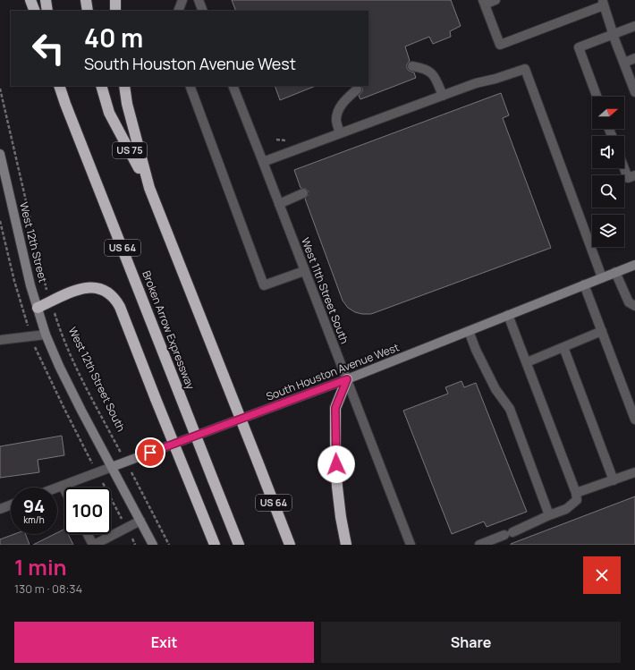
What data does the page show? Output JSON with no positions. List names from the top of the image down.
{
  "streets": {
    "highway": ["US 75", "US 64", "Broken Arrow Expressway"],
    "main road": ["West 12th Street", "South Houston Avenue West"],
    "street": ["West 11th Street South"],
    "path": ["West 12th Street South"]
  },
  "crossings": [
    ["US 75", "US 64"],
    ["West 11th Street South", "South Houston Avenue West"],
    ["South Houston Avenue West", "West 12th Street South"]
  ],
  "north": "right",
  "page": {
    "turn": ["40 m", "South Houston Avenue West"],
    "speed": "94 km/h",
    "limit": "100",
    "heading": ["1 min", "130 m · 08:34"],
    "buttons": ["Exit", "Share"]
  }
}
